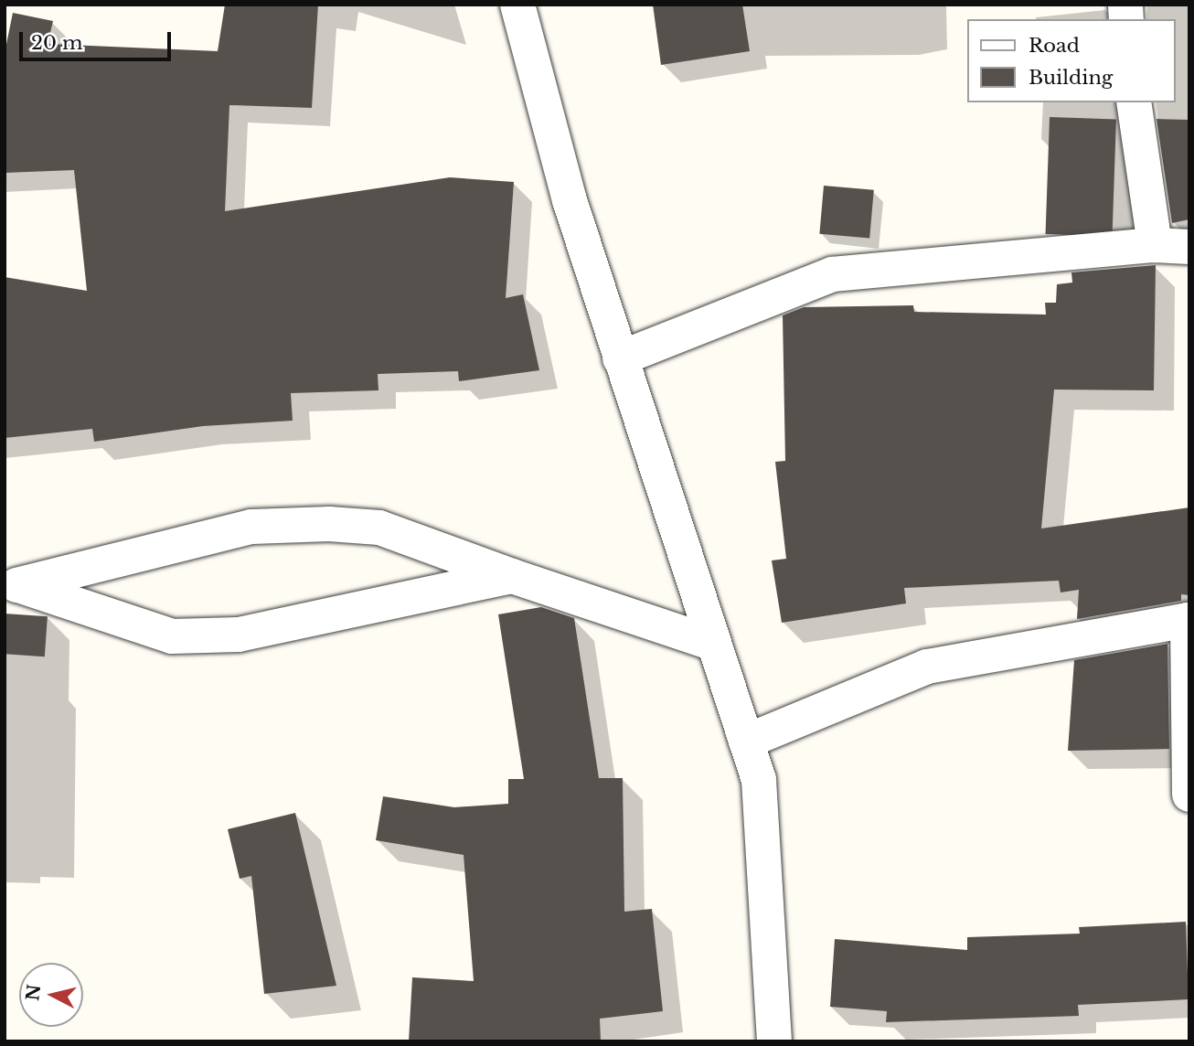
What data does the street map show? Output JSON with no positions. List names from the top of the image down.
{
  "legend": ["Road", "Building"],
  "scale_bar": "20 m",
  "north": "left"
}
